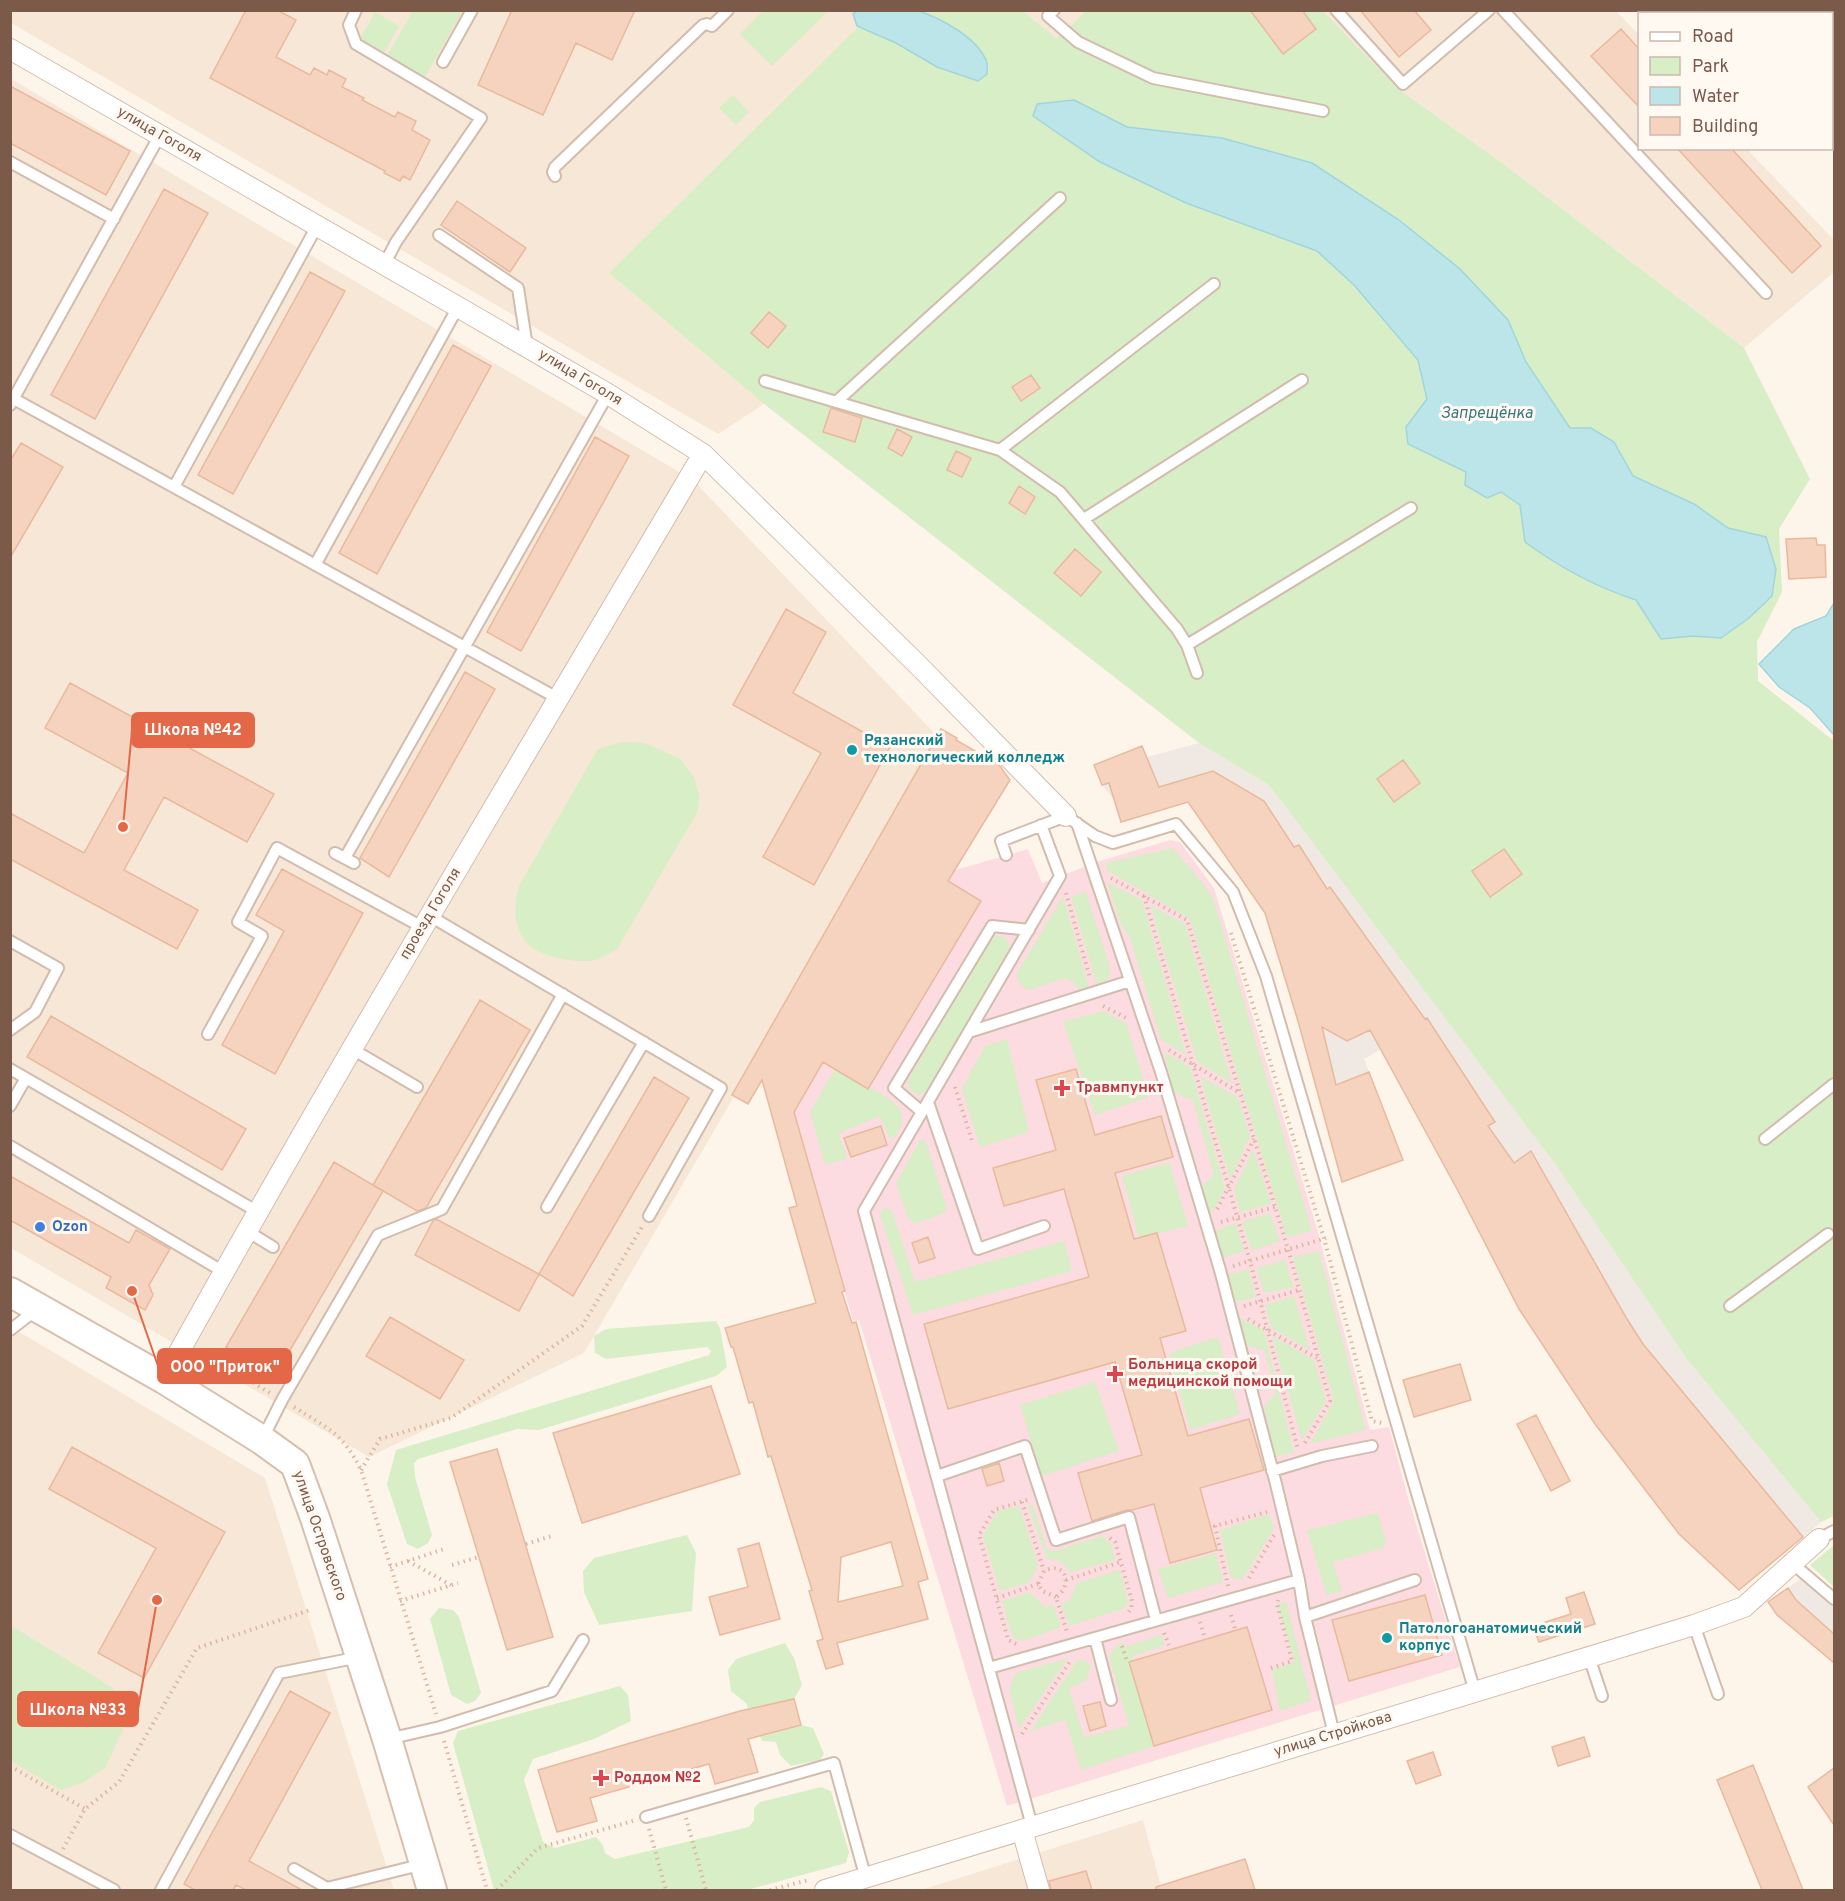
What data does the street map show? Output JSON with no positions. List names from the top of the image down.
{
  "streets": {
    "street": [
      "улица Гоголя",
      "проезд Гоголя",
      "улица Островского",
      "улица Стройкова"
    ]
  },
  "crossings": [
    ["улица Гоголя", "проезд Гоголя"],
    ["проезд Гоголя", "улица Островского"]
  ],
  "water": ["Запрещёнка"],
  "places": {
    "other": [
      "Рязанский технологический колледж",
      "Школа №42",
      "Ozon",
      "ООО \"Приток\"",
      "Школа №33",
      "Патологоанатомический корпус"
    ],
    "health": ["Травмпункт", "Больница скорой медицинской помощи", "Роддом №2"]
  },
  "legend": [
    "Road",
    "Park",
    "Water",
    "Building"
  ]
}
